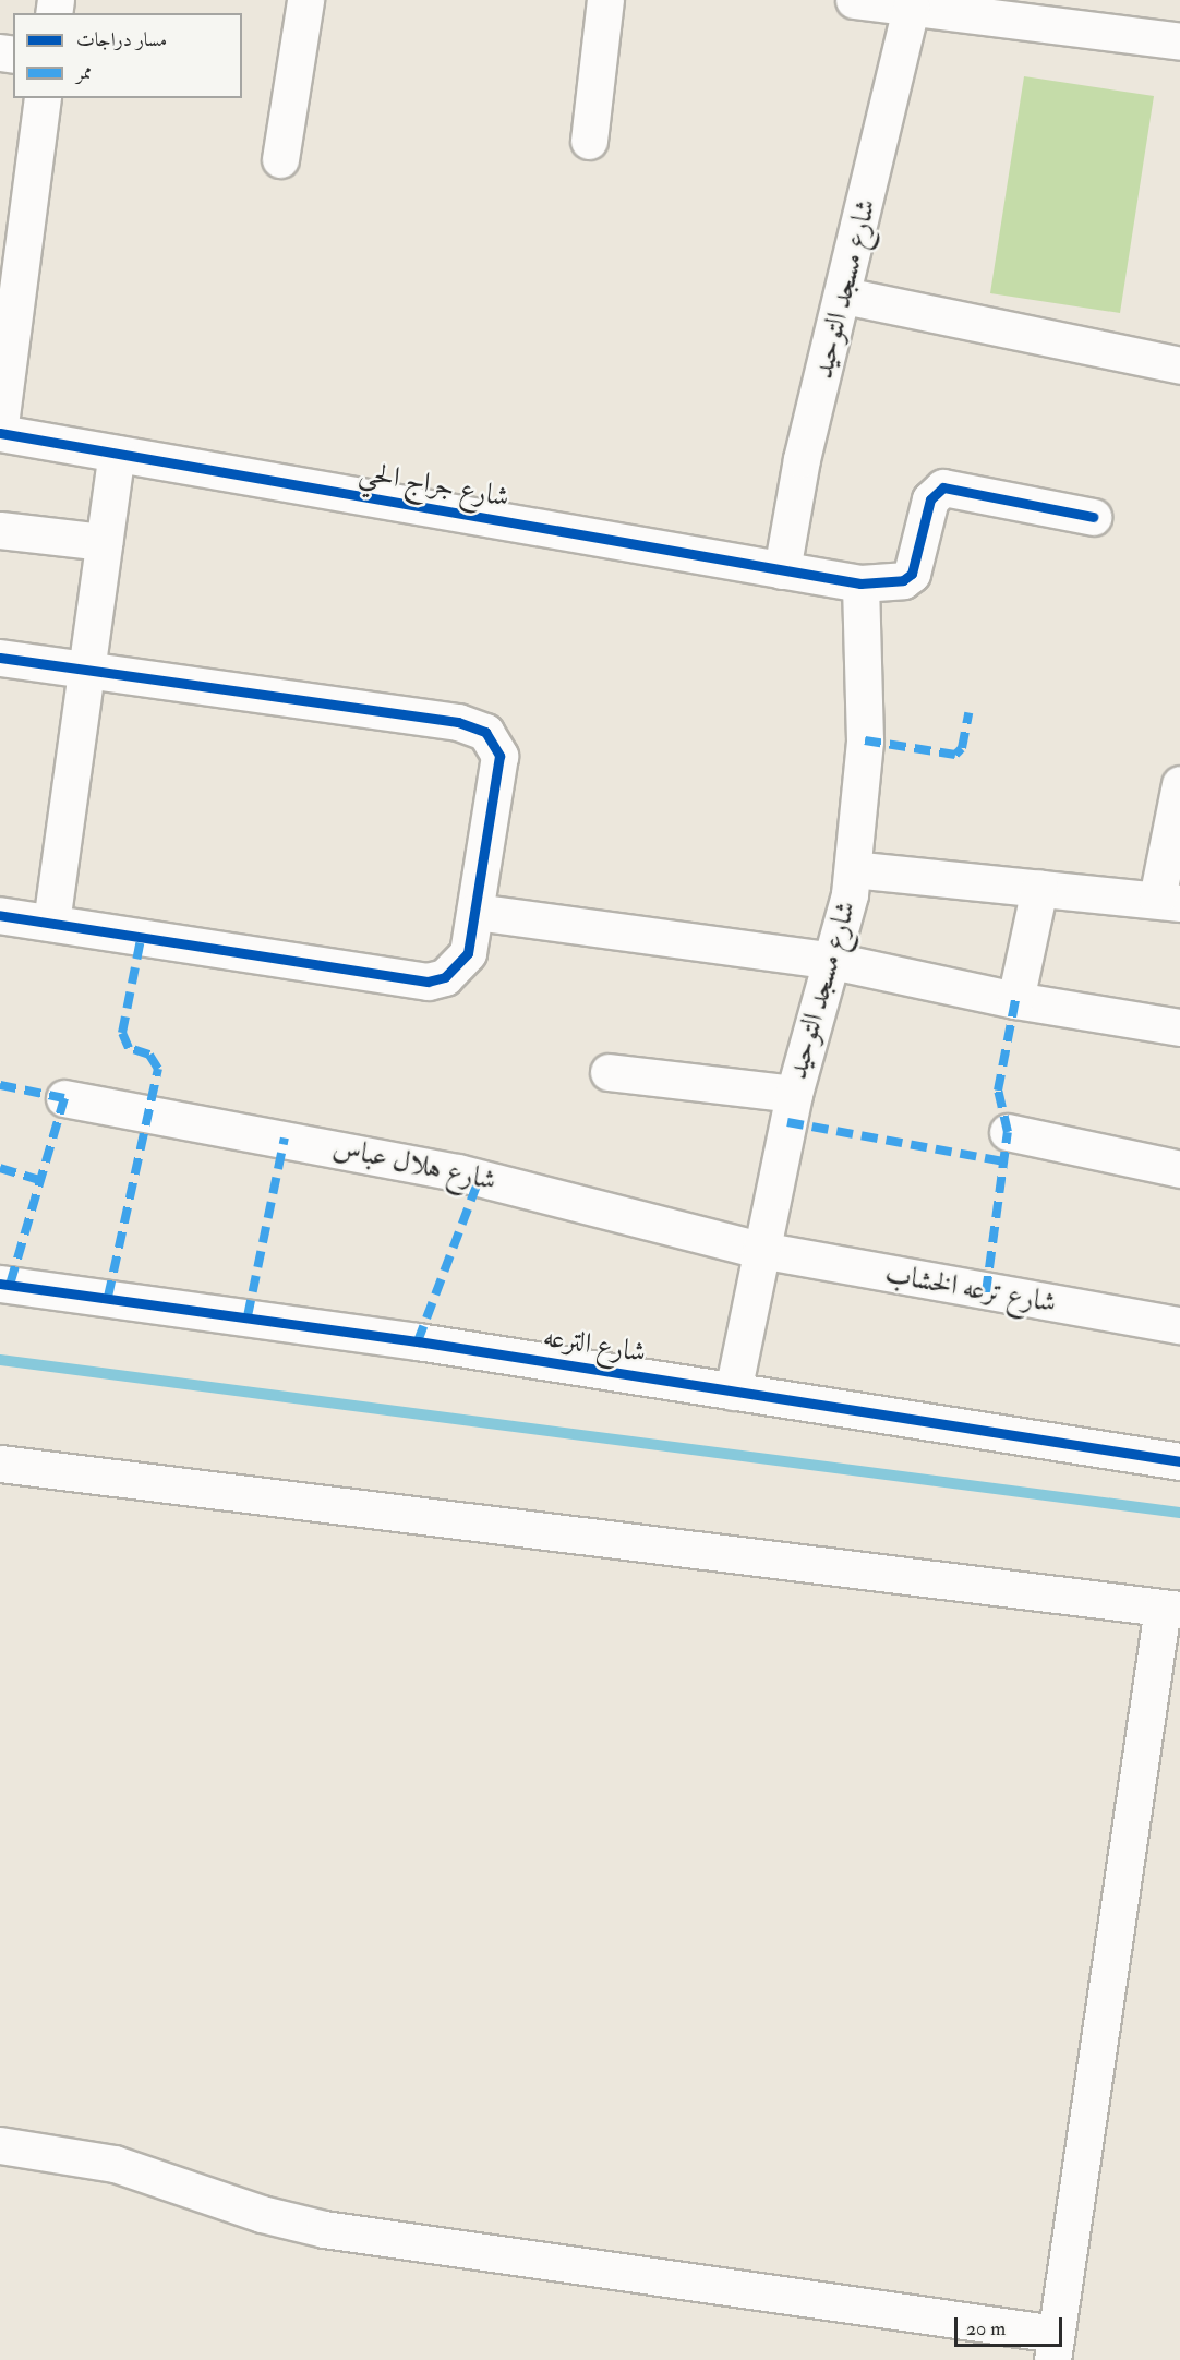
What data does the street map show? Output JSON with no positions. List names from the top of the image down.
{
  "streets": {
    "street": [
      "شارع مسجد التوحيد",
      "شارع جراج الحي",
      "شارع هلال عباس",
      "شارع ترعه الخشاب",
      "شارع الترعه"
    ]
  },
  "crossings": [
    ["شارع مسجد التوحيد", "شارع جراج الحي"],
    ["شارع مسجد التوحيد", "شارع هلال عباس"],
    ["شارع مسجد التوحيد", "شارع ترعه الخشاب"],
    ["شارع مسجد التوحيد", "شارع الترعه"],
    ["شارع هلال عباس", "شارع ترعه الخشاب"]
  ],
  "legend": ["مسار دراجات", "ممر"],
  "scale_bar": "20 m"
}
